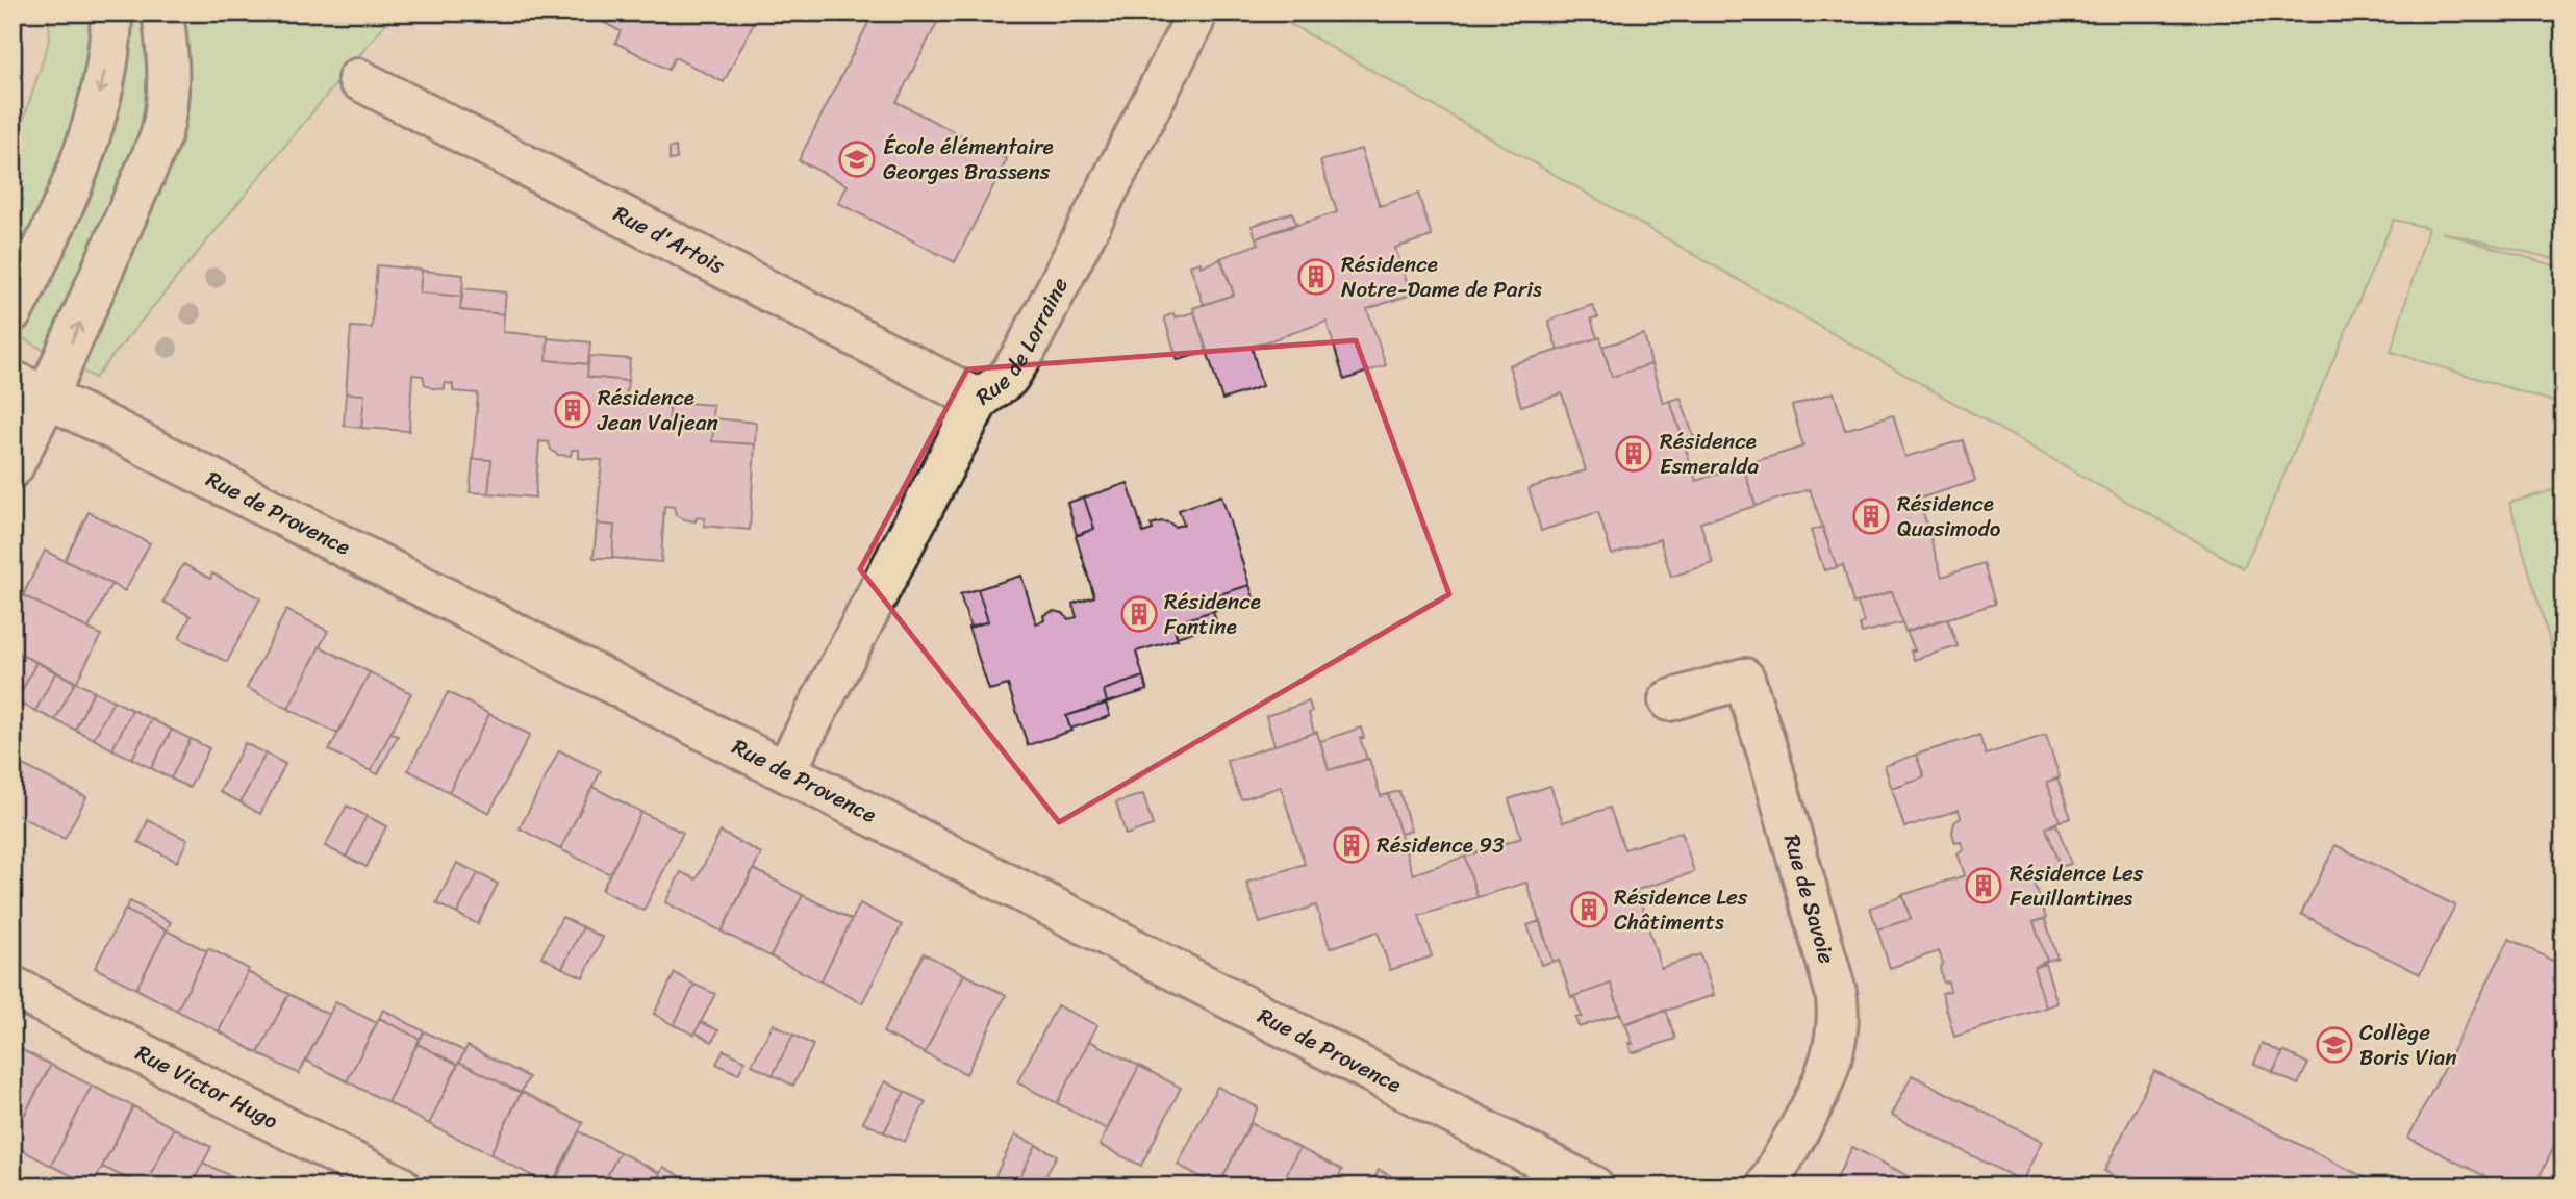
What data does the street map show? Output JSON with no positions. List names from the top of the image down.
{
  "streets": {
    "main road": [
      "Rue d'Artois",
      "Rue de Lorraine",
      "Rue de Provence",
      "Rue de Savoie",
      "Rue Victor Hugo"
    ]
  },
  "crossings": [
    ["Rue d'Artois", "Rue de Lorraine"],
    ["Rue de Lorraine", "Rue de Provence"]
  ],
  "places": {
    "school or university": ["École élémentaire Georges Brassens", "Collège Boris Vian"],
    "building": [
      "Résidence Notre-Dame de Paris",
      "Résidence Jean Valjean",
      "Résidence Esmeralda",
      "Résidence Quasimodo",
      "Résidence Fantine",
      "Résidence 93",
      "Résidence Les Feuillantines",
      "Résidence Les Châtiments"
    ]
  }
}
